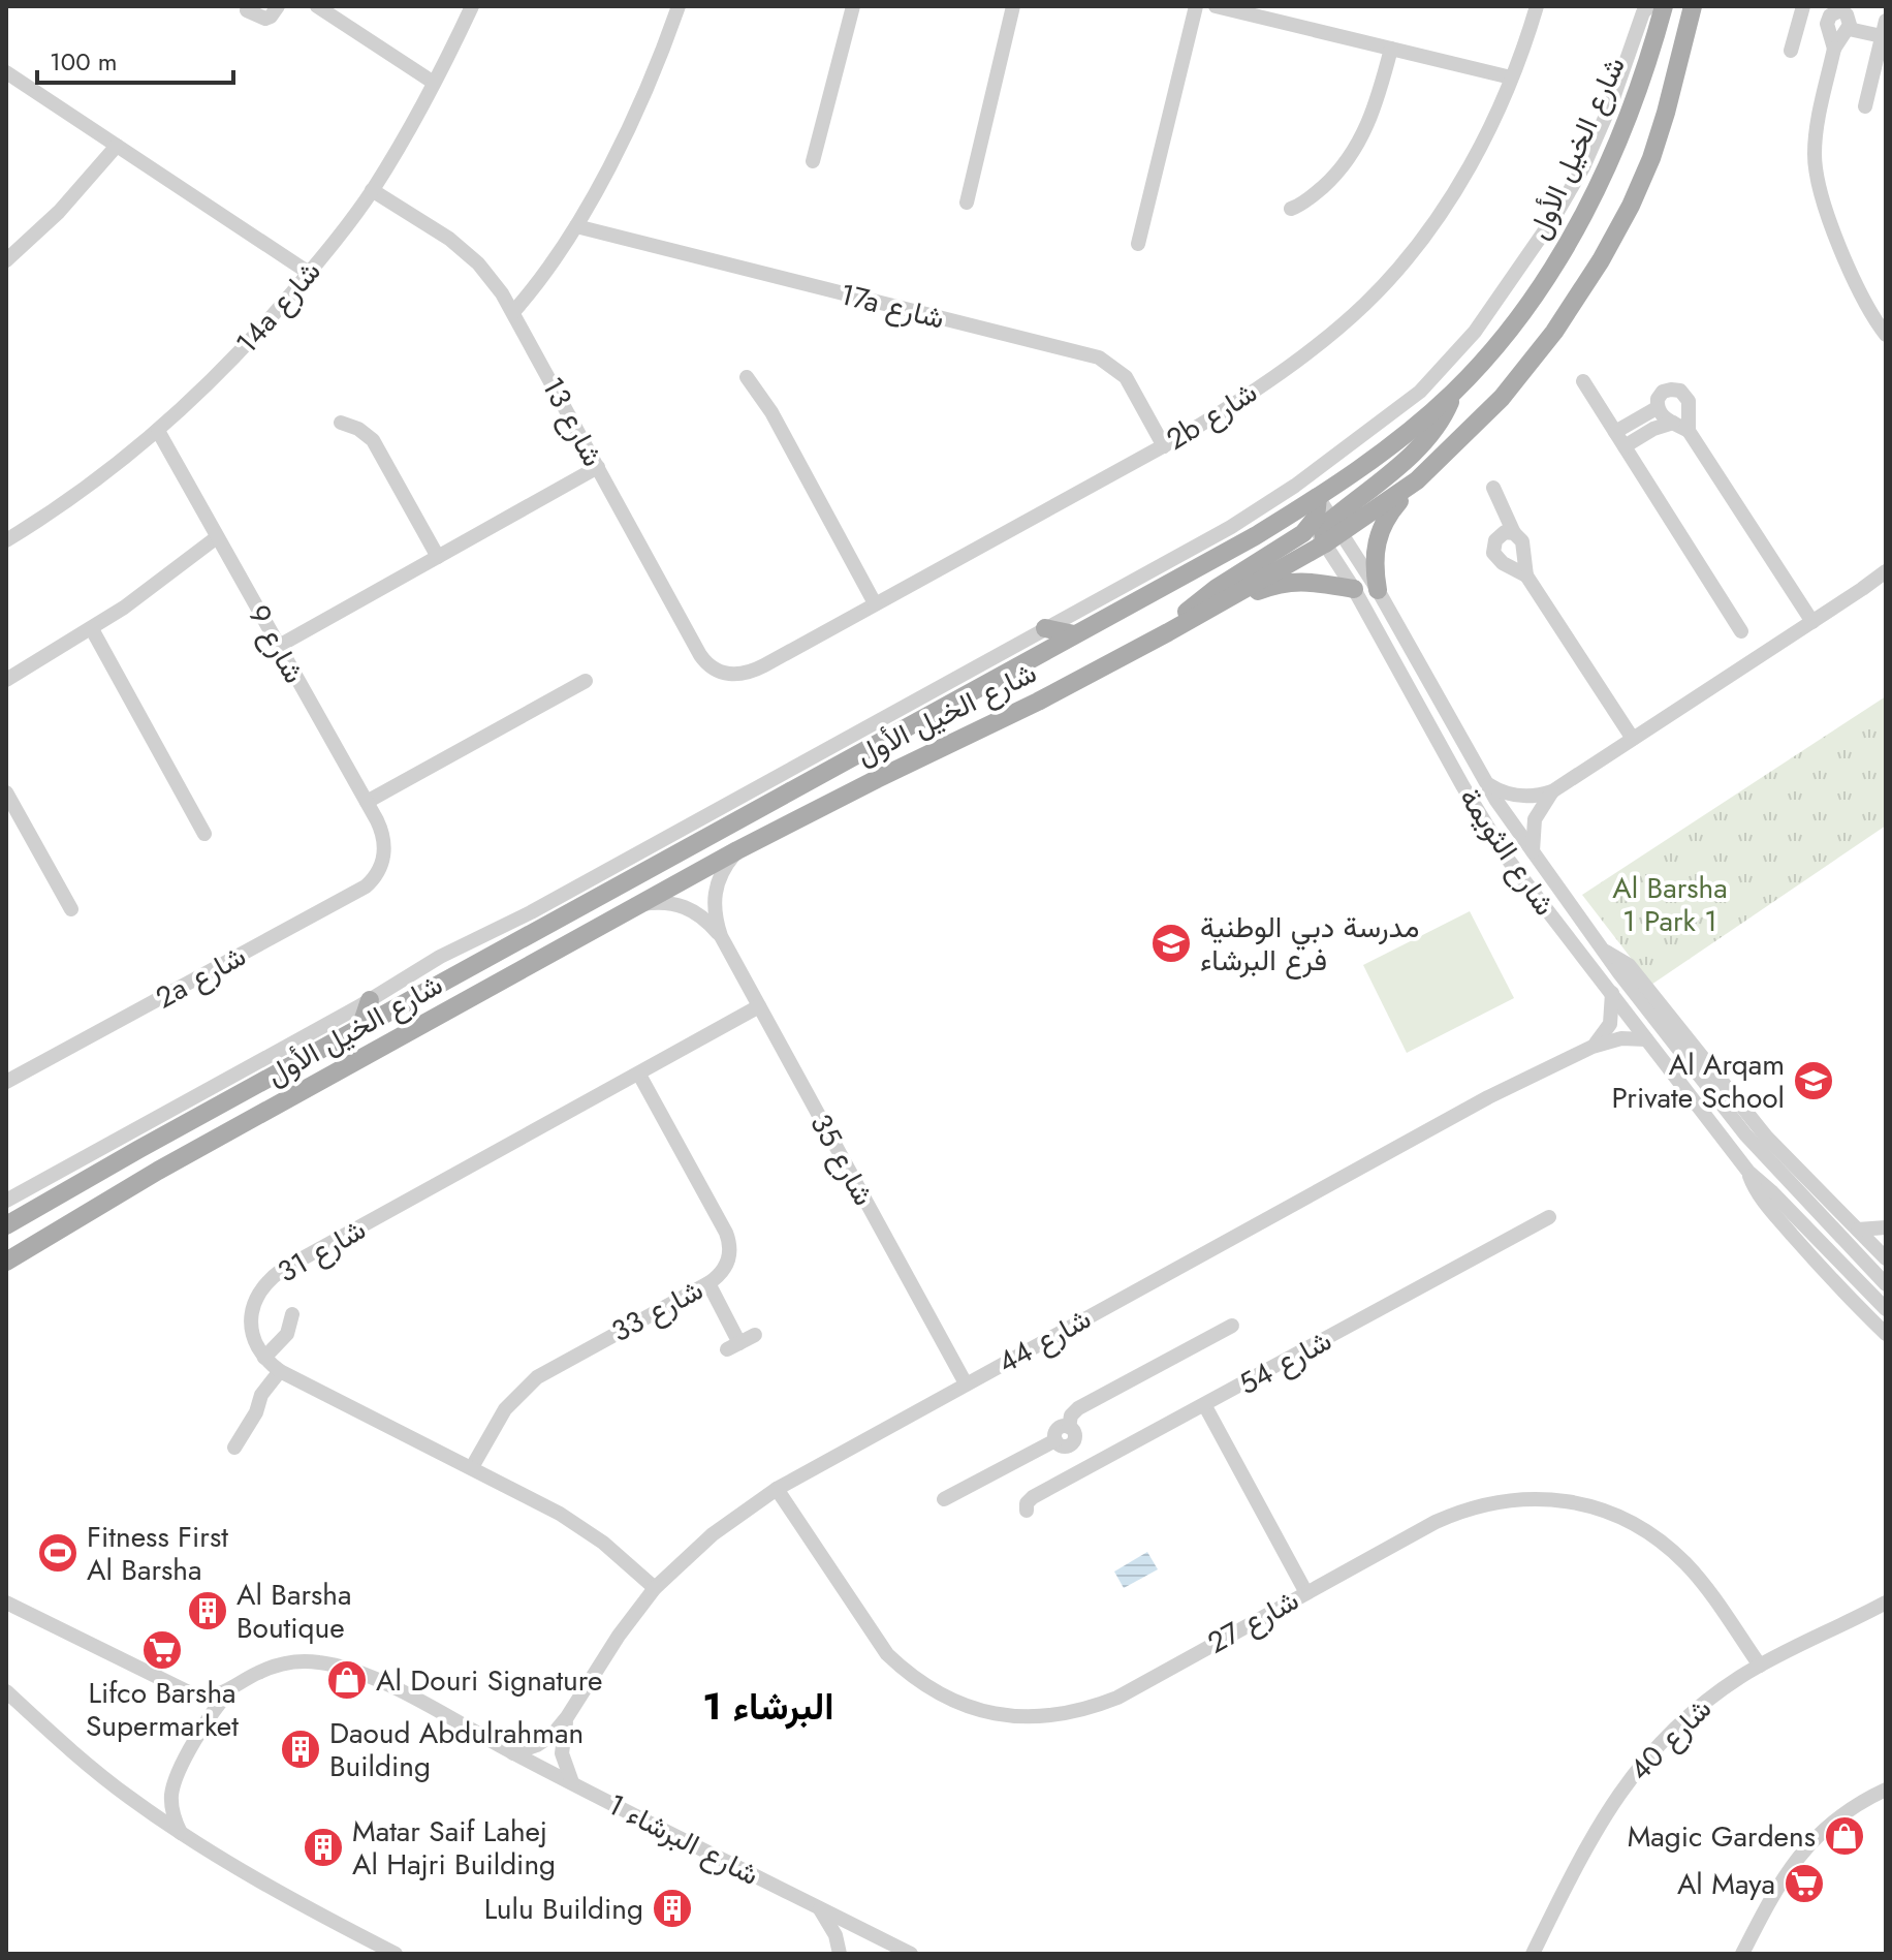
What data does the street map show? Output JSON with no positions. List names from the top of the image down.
{
  "streets": {
    "main road": ["شارع الخيل الأول"],
    "street": [
      "17a شارع",
      "14a شارع",
      "2b شارع",
      "شارع 13",
      "شارع 9",
      "شارع الثويمة",
      "2a شارع",
      "شارع 35",
      "شارع 31",
      "شارع 33",
      "شارع 44",
      "شارع 54",
      "شارع 27",
      "شارع 40",
      "شارع البرشاء 1"
    ]
  },
  "crossings": [
    ["شارع الخيل الأول", "شارع الثويمة"],
    ["شارع الخيل الأول", "شارع 35"],
    ["17a شارع", "2b شارع"],
    ["14a شارع", "شارع 13"],
    ["14a شارع", "شارع 9"],
    ["2b شارع", "شارع 13"],
    ["شارع 9", "2a شارع"],
    ["شارع الثويمة", "شارع 44"],
    ["شارع 35", "شارع 31"],
    ["شارع 35", "شارع 44"],
    ["شارع 31", "شارع 33"],
    ["شارع 44", "شارع 27"],
    ["شارع 44", "شارع البرشاء 1"],
    ["شارع 27", "شارع 40"]
  ],
  "districts": ["البرشاء 1"],
  "parks": ["Al Barsha 1 Park 1"],
  "places": {
    "school or university": ["مدرسة دبي الوطنية فرع البرشاء", "Al Arqam Private School"],
    "sports": ["Fitness First Al Barsha"],
    "building": [
      "Al Barsha Boutique",
      "Daoud Abdulrahman Building",
      "Matar Saif Lahej Al Hajri Building",
      "Lulu Building"
    ],
    "supermarket": ["Lifco Barsha Supermarket", "Al Maya"],
    "shop": ["Al Douri Signature", "Magic Gardens"]
  },
  "scale_bar": "100 m"
}
